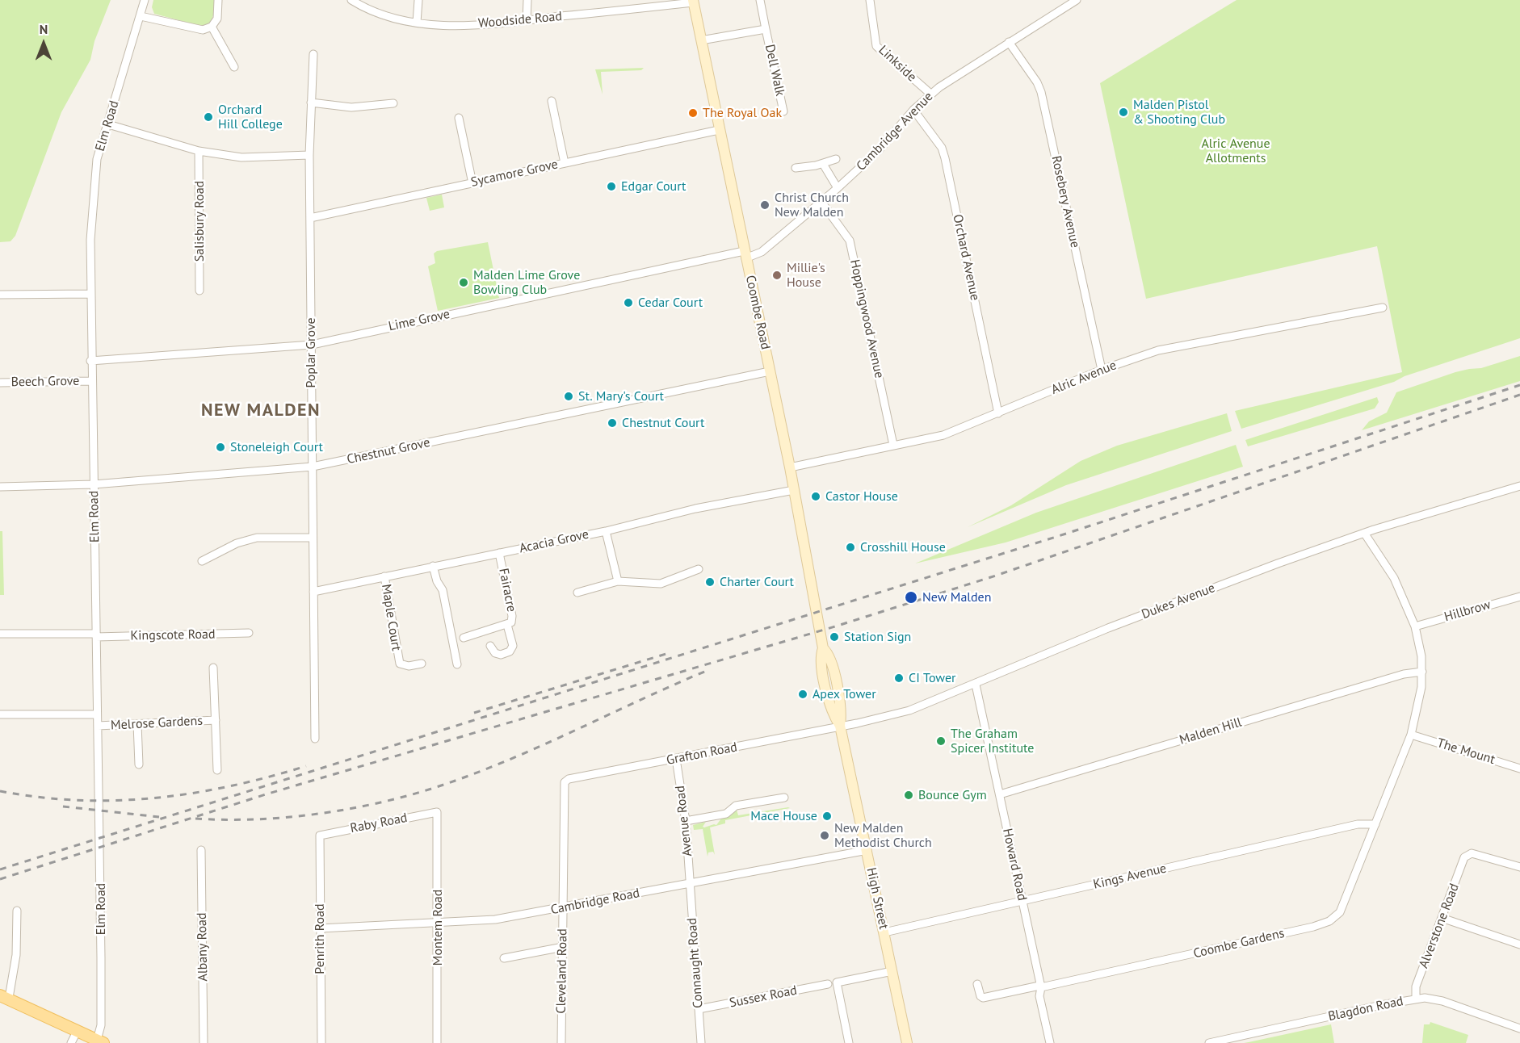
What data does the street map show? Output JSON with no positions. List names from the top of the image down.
{
  "streets": {
    "main road": ["Coombe Road", "High Street"],
    "street": [
      "Woodside Road",
      "Linkside",
      "Dell Walk",
      "Elm Road",
      "Cambridge Avenue",
      "Sycamore Grove",
      "Rosebery Avenue",
      "Salisbury Road",
      "Orchard Avenue",
      "Hoppingwood Avenue",
      "Lime Grove",
      "Poplar Grove",
      "Alric Avenue",
      "Beech Grove",
      "Chestnut Grove",
      "Acacia Grove",
      "Fairacre",
      "Dukes Avenue",
      "Hillbrow",
      "Maple Court",
      "Kingscote Road",
      "Melrose Gardens",
      "Malden Hill",
      "The Mount",
      "Grafton Road",
      "Avenue Road",
      "Raby Road",
      "Howard Road",
      "Kings Avenue",
      "Cambridge Road",
      "Alverstone Road",
      "Montem Road",
      "Penrith Road",
      "Coombe Gardens",
      "Albany Road",
      "Connaught Road",
      "Cleveland Road",
      "Sussex Road",
      "Blagdon Road"
    ]
  },
  "crossings": [
    ["Woodside Road", "Coombe Road"],
    ["Linkside", "Cambridge Avenue"],
    ["Dell Walk", "Coombe Road"],
    ["Elm Road", "Lime Grove"],
    ["Elm Road", "Beech Grove"],
    ["Elm Road", "Chestnut Grove"],
    ["Elm Road", "Kingscote Road"],
    ["Elm Road", "Melrose Gardens"],
    ["Cambridge Avenue", "Rosebery Avenue"],
    ["Cambridge Avenue", "Orchard Avenue"],
    ["Cambridge Avenue", "Coombe Road"],
    ["Cambridge Avenue", "Hoppingwood Avenue"],
    ["Cambridge Avenue", "Lime Grove"],
    ["Sycamore Grove", "Coombe Road"],
    ["Sycamore Grove", "Poplar Grove"],
    ["Rosebery Avenue", "Alric Avenue"],
    ["Orchard Avenue", "Alric Avenue"],
    ["Coombe Road", "Lime Grove"],
    ["Coombe Road", "Alric Avenue"],
    ["Coombe Road", "Chestnut Grove"],
    ["Coombe Road", "Acacia Grove"],
    ["Coombe Road", "High Street"],
    ["Hoppingwood Avenue", "Alric Avenue"],
    ["Lime Grove", "Poplar Grove"],
    ["Poplar Grove", "Chestnut Grove"],
    ["Poplar Grove", "Acacia Grove"],
    ["Acacia Grove", "Fairacre"],
    ["Acacia Grove", "Maple Court"],
    ["Dukes Avenue", "Grafton Road"],
    ["Dukes Avenue", "Howard Road"],
    ["Dukes Avenue", "High Street"],
    ["Dukes Avenue", "Coombe Gardens"],
    ["Hillbrow", "Coombe Gardens"],
    ["Malden Hill", "Howard Road"],
    ["Malden Hill", "Coombe Gardens"],
    ["The Mount", "Coombe Gardens"],
    ["Grafton Road", "Avenue Road"],
    ["Grafton Road", "High Street"],
    ["Grafton Road", "Cleveland Road"],
    ["Avenue Road", "Cambridge Road"],
    ["Avenue Road", "Connaught Road"],
    ["Raby Road", "Montem Road"],
    ["Raby Road", "Penrith Road"],
    ["Howard Road", "Kings Avenue"],
    ["Howard Road", "Coombe Gardens"],
    ["Kings Avenue", "High Street"],
    ["Kings Avenue", "Coombe Gardens"],
    ["High Street", "Cambridge Road"],
    ["Cambridge Road", "Montem Road"],
    ["Cambridge Road", "Penrith Road"],
    ["Cambridge Road", "Connaught Road"],
    ["Cambridge Road", "Cleveland Road"],
    ["Alverstone Road", "Blagdon Road"],
    ["Connaught Road", "Sussex Road"]
  ],
  "districts": ["NEW MALDEN"],
  "parks": ["Alric Avenue Allotments"],
  "places": [
    "Malden Pistol & Shooting Club",
    "The Royal Oak",
    "Orchard Hill College",
    "Edgar Court",
    "Christ Church New Malden",
    "Millie's House",
    "Malden Lime Grove Bowling Club",
    "Cedar Court",
    "St. Mary's Court",
    "Chestnut Court",
    "Stoneleigh Court",
    "Castor House",
    "Crosshill House",
    "Charter Court",
    "New Malden",
    "Station Sign",
    "CI Tower",
    "Apex Tower",
    "The Graham Spicer Institute",
    "Bounce Gym",
    "Mace House",
    "New Malden Methodist Church"
  ],
  "north": "top"
}
